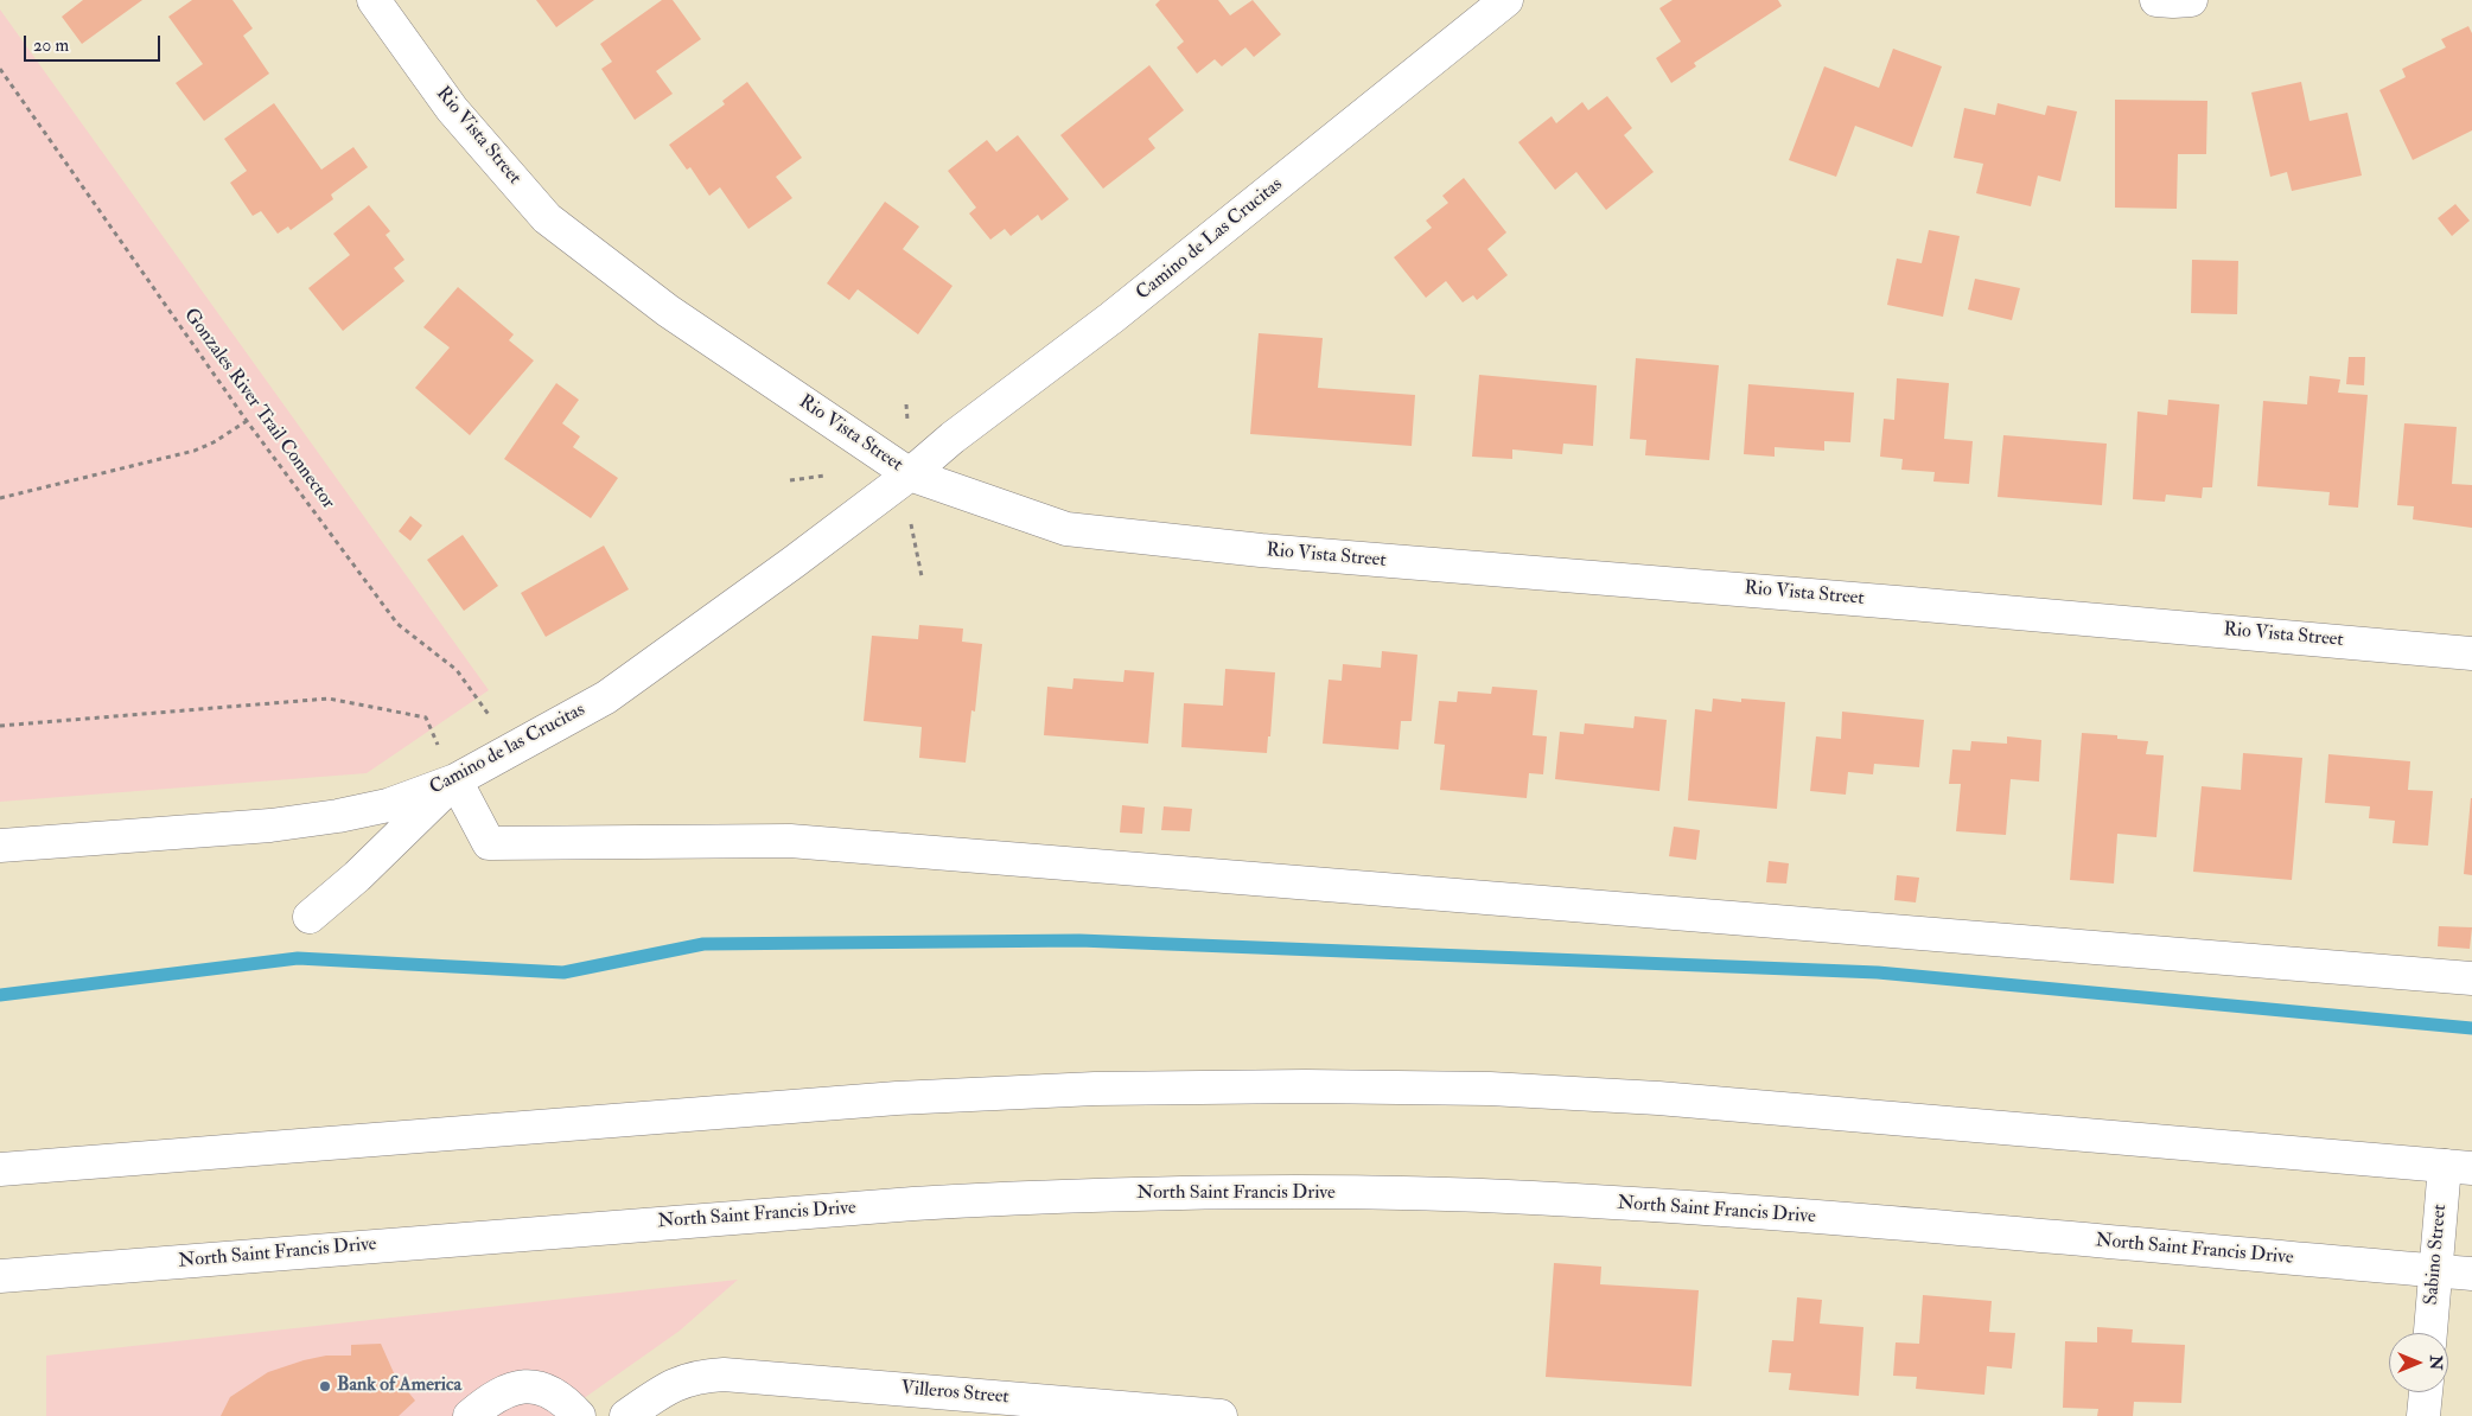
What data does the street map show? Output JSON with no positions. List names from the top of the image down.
{
  "streets": {
    "main road": [
      "Rio Vista Street",
      "Camino de Las Crucitas",
      "Camino de las Crucitas",
      "North Saint Francis Drive",
      "Sabino Street",
      "Villeros Street"
    ],
    "path": ["Gonzales River Trail Connector"]
  },
  "crossings": [
    ["Rio Vista Street", "Camino de Las Crucitas"],
    ["Rio Vista Street", "Camino de las Crucitas"],
    ["Camino de Las Crucitas", "Camino de las Crucitas"],
    ["Gonzales River Trail Connector", "Camino de las Crucitas"],
    ["North Saint Francis Drive", "Sabino Street"]
  ],
  "places": ["Bank of America"],
  "scale_bar": "20 m",
  "north": "right"
}
